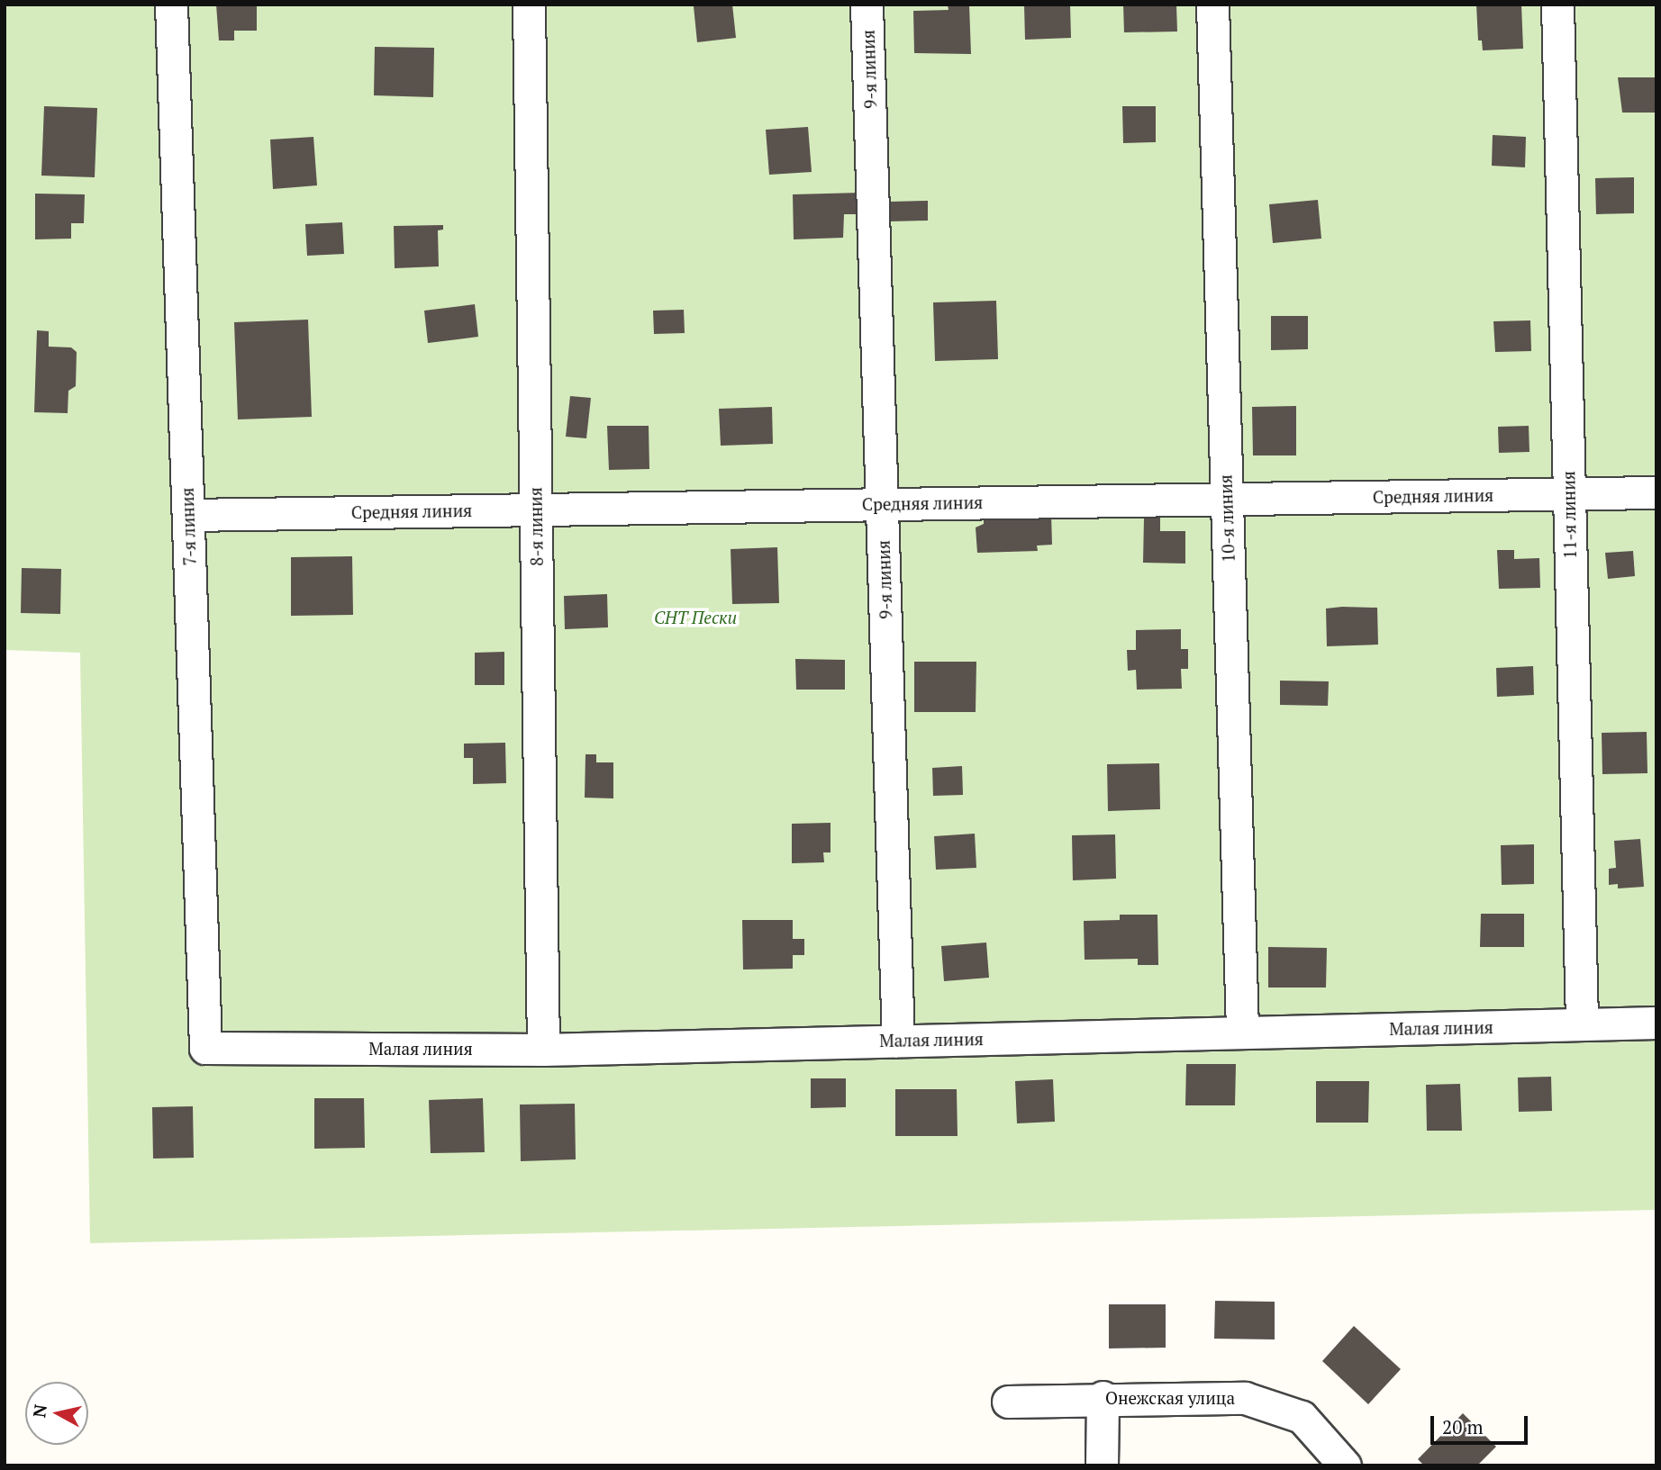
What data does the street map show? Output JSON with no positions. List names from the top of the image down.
{
  "streets": {
    "street": [
      "9-я линия",
      "Средняя линия",
      "11-я линия",
      "10-я линия",
      "7-я линия",
      "8-я линия",
      "Малая линия",
      "Онежская улица"
    ]
  },
  "crossings": [
    ["9-я линия", "Средняя линия"],
    ["9-я линия", "Малая линия"],
    ["Средняя линия", "11-я линия"],
    ["Средняя линия", "10-я линия"],
    ["Средняя линия", "7-я линия"],
    ["Средняя линия", "8-я линия"],
    ["11-я линия", "Малая линия"],
    ["10-я линия", "Малая линия"],
    ["7-я линия", "Малая линия"],
    ["8-я линия", "Малая линия"]
  ],
  "parks": ["СНТ Пески"],
  "scale_bar": "20 m",
  "north": "left"
}
